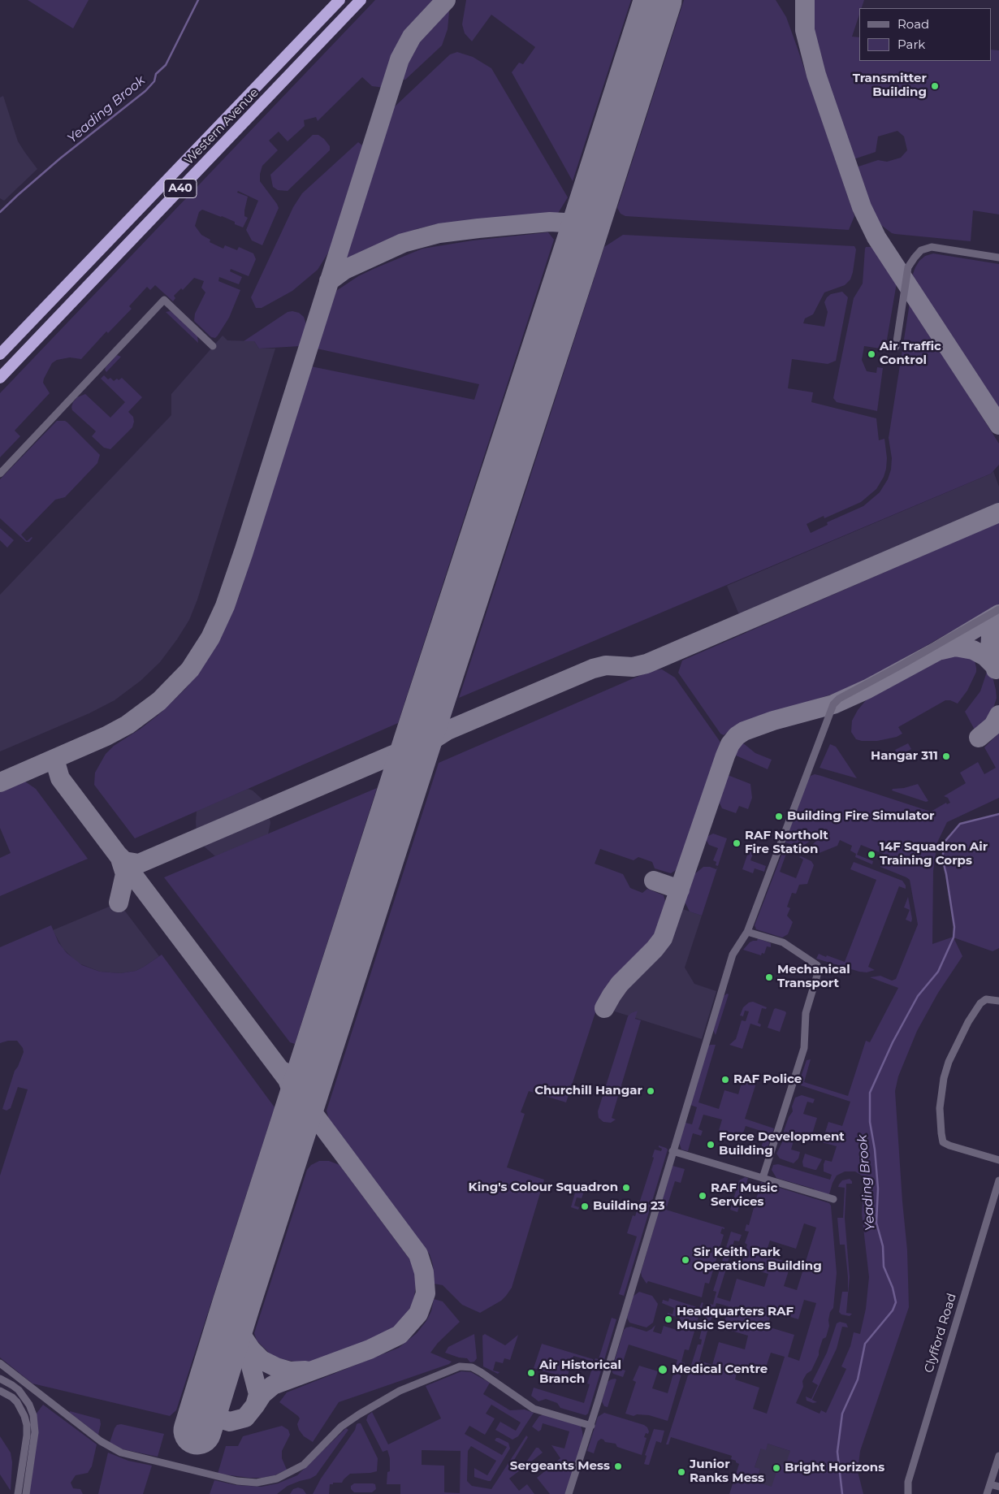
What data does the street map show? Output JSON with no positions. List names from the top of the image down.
{
  "streets": {
    "highway": ["Western Avenue", "A40"],
    "street": ["Clyfford Road"]
  },
  "water": ["Yeading Brook"],
  "places": [
    "Transmitter Building",
    "Air Traffic Control",
    "Hangar 311",
    "Building Fire Simulator",
    "RAF Northolt Fire Station",
    "14F Squadron Air Training Corps",
    "Mechanical Transport",
    "RAF Police",
    "Churchill Hangar",
    "Force Development Building",
    "King's Colour Squadron",
    "RAF Music Services",
    "Building 23",
    "Sir Keith Park Operations Building",
    "Headquarters RAF Music Services",
    "Medical Centre",
    "Air Historical Branch",
    "Sergeants Mess",
    "Bright Horizons",
    "Junior Ranks Mess"
  ],
  "legend": ["Road", "Park"]
}
